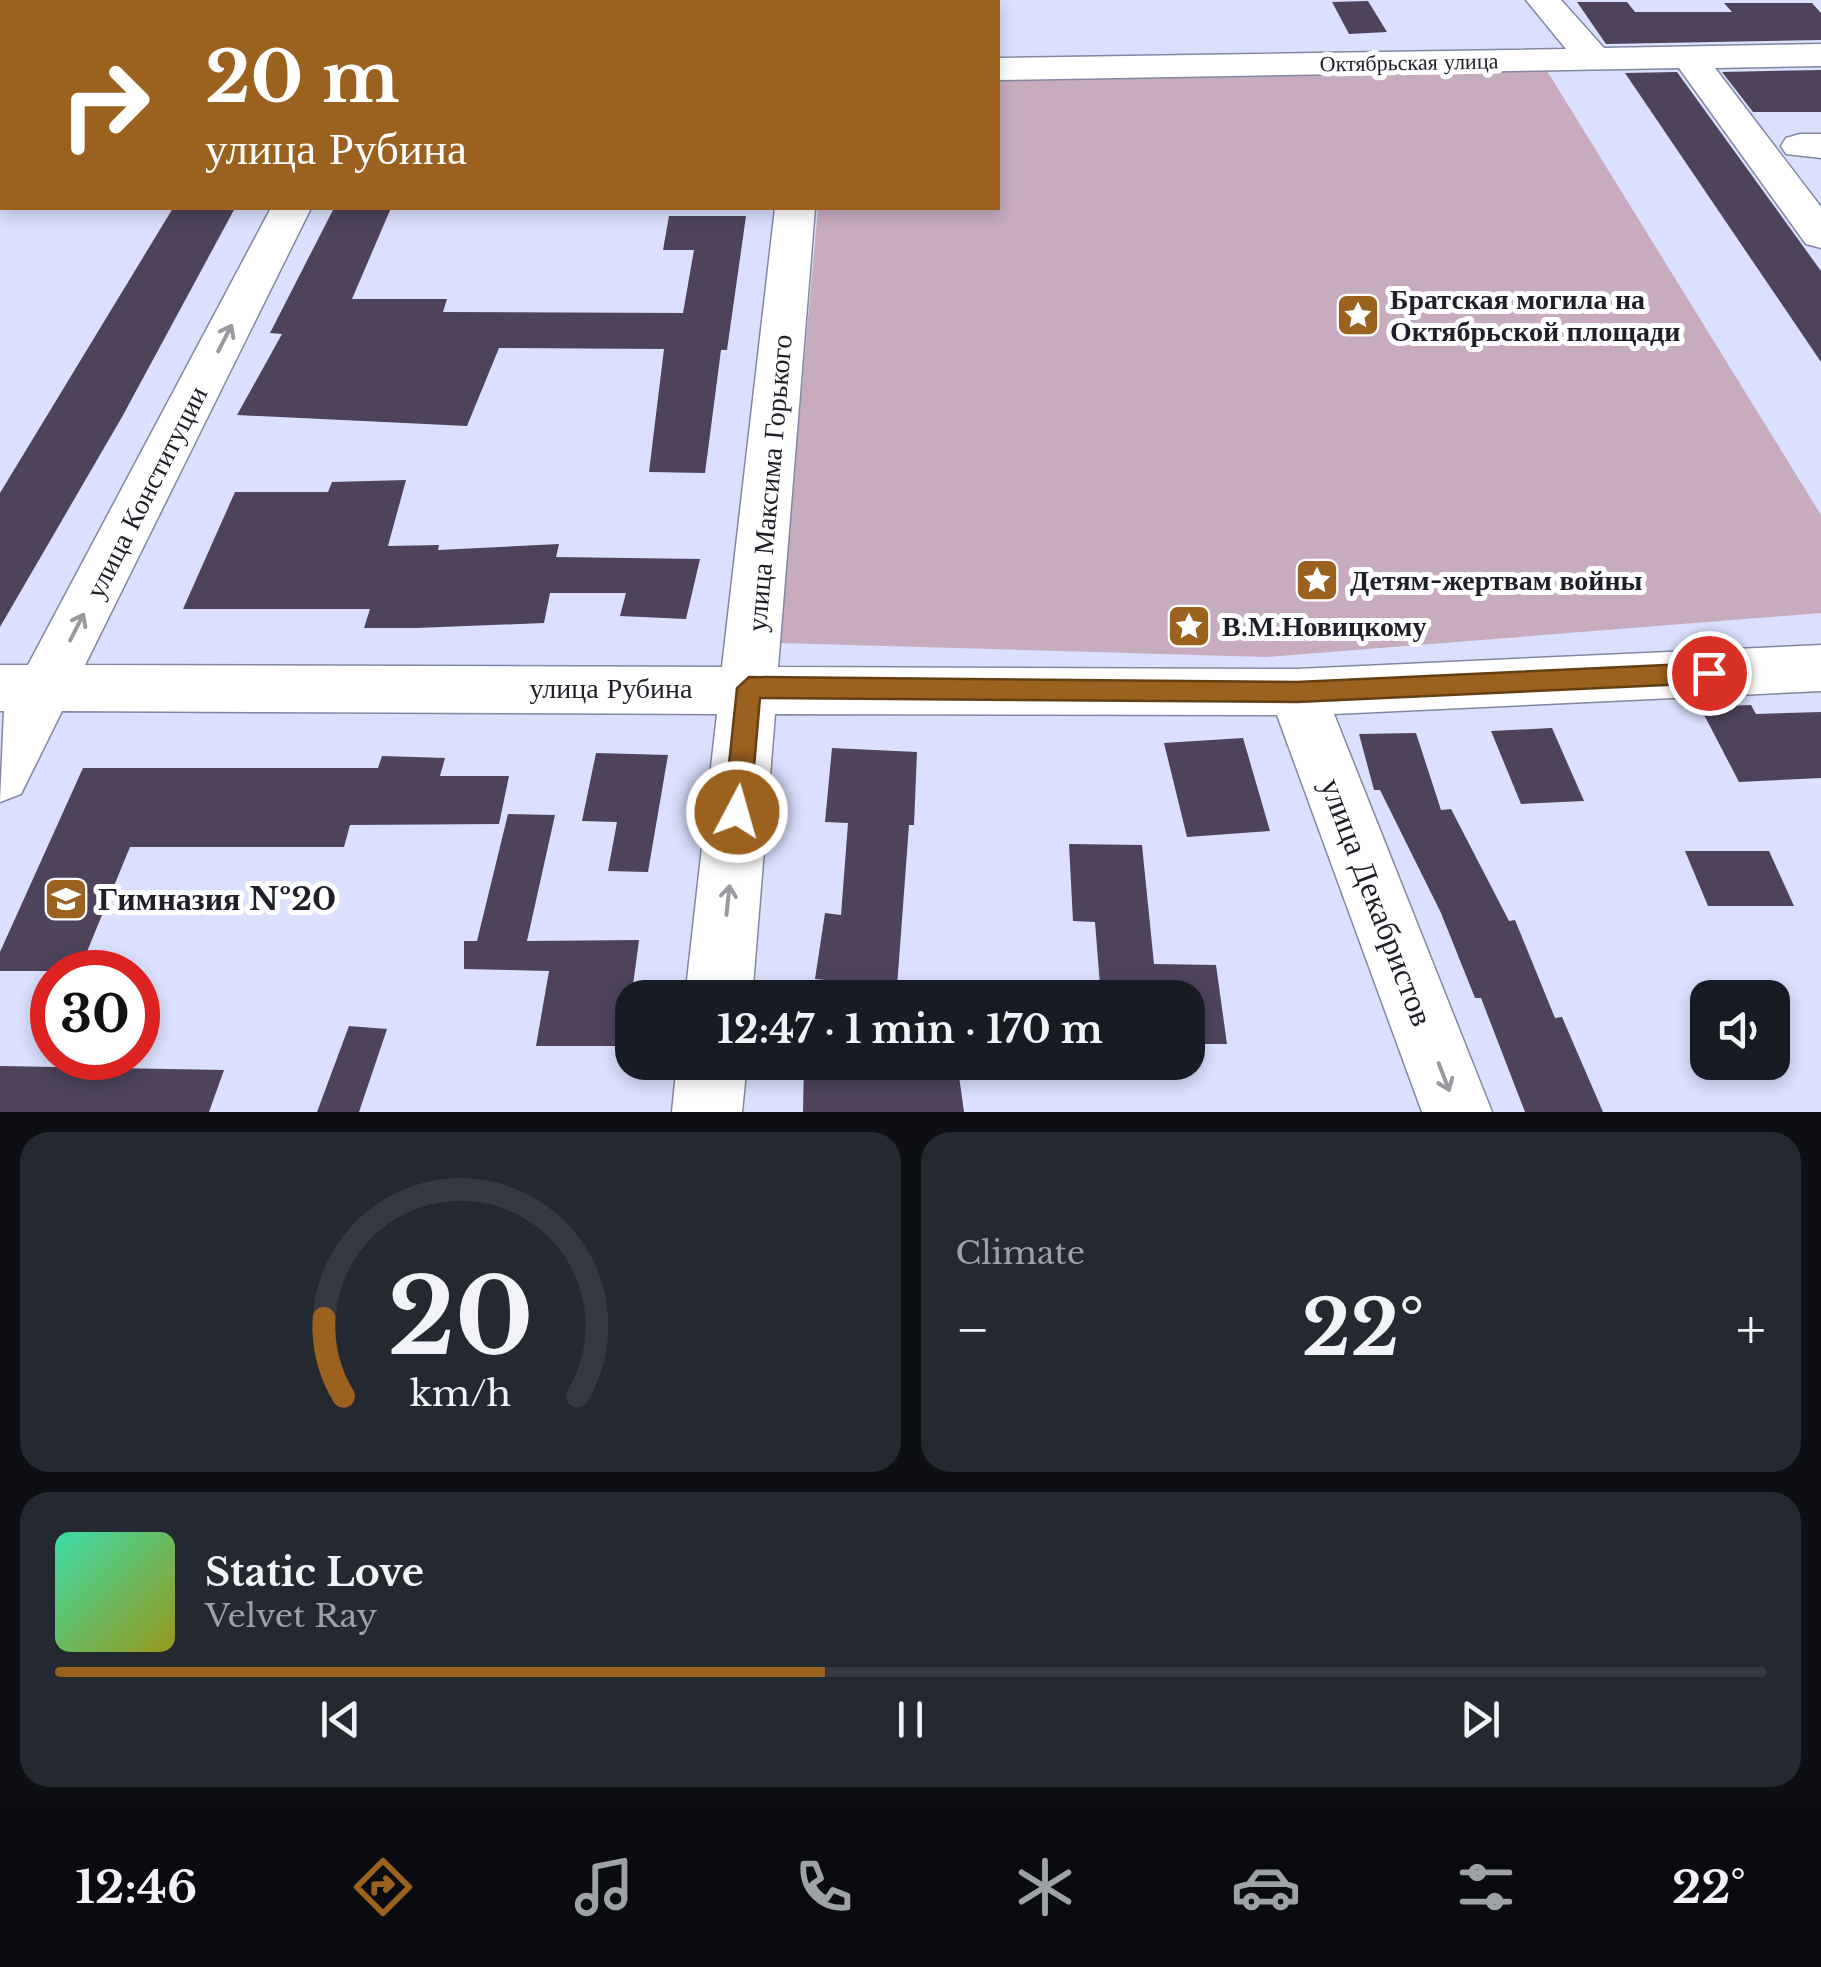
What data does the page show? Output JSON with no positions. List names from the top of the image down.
{
  "streets": {
    "street": [
      "Октябрьская улица",
      "улица Максима Горького",
      "улица Конституции",
      "улица Рубина",
      "улица Декабристов"
    ]
  },
  "crossings": [
    ["улица Максима Горького", "улица Рубина"],
    ["улица Конституции", "улица Рубина"],
    ["улица Рубина", "улица Декабристов"]
  ],
  "one_way": ["улица Максима Горького", "улица Конституции", "улица Декабристов"],
  "places": {
    "place": ["Братская могила на Октябрьской площади", "Детям-жертвам войны", "В.М.Новицкому"],
    "school or university": ["Гимназия №20"]
  },
  "page": {
    "turn": ["20 m", "улица Рубина"],
    "limit": "30",
    "trip": "12:47 · 1 min · 170 m",
    "tile": "Climate",
    "heat": ["−", "22°", "+"],
    "song": ["Static Love", "Velvet Ray"],
    "tabs": ["12:46", "22°"],
    "gauge": ["20", "km/h"]
  }
}
